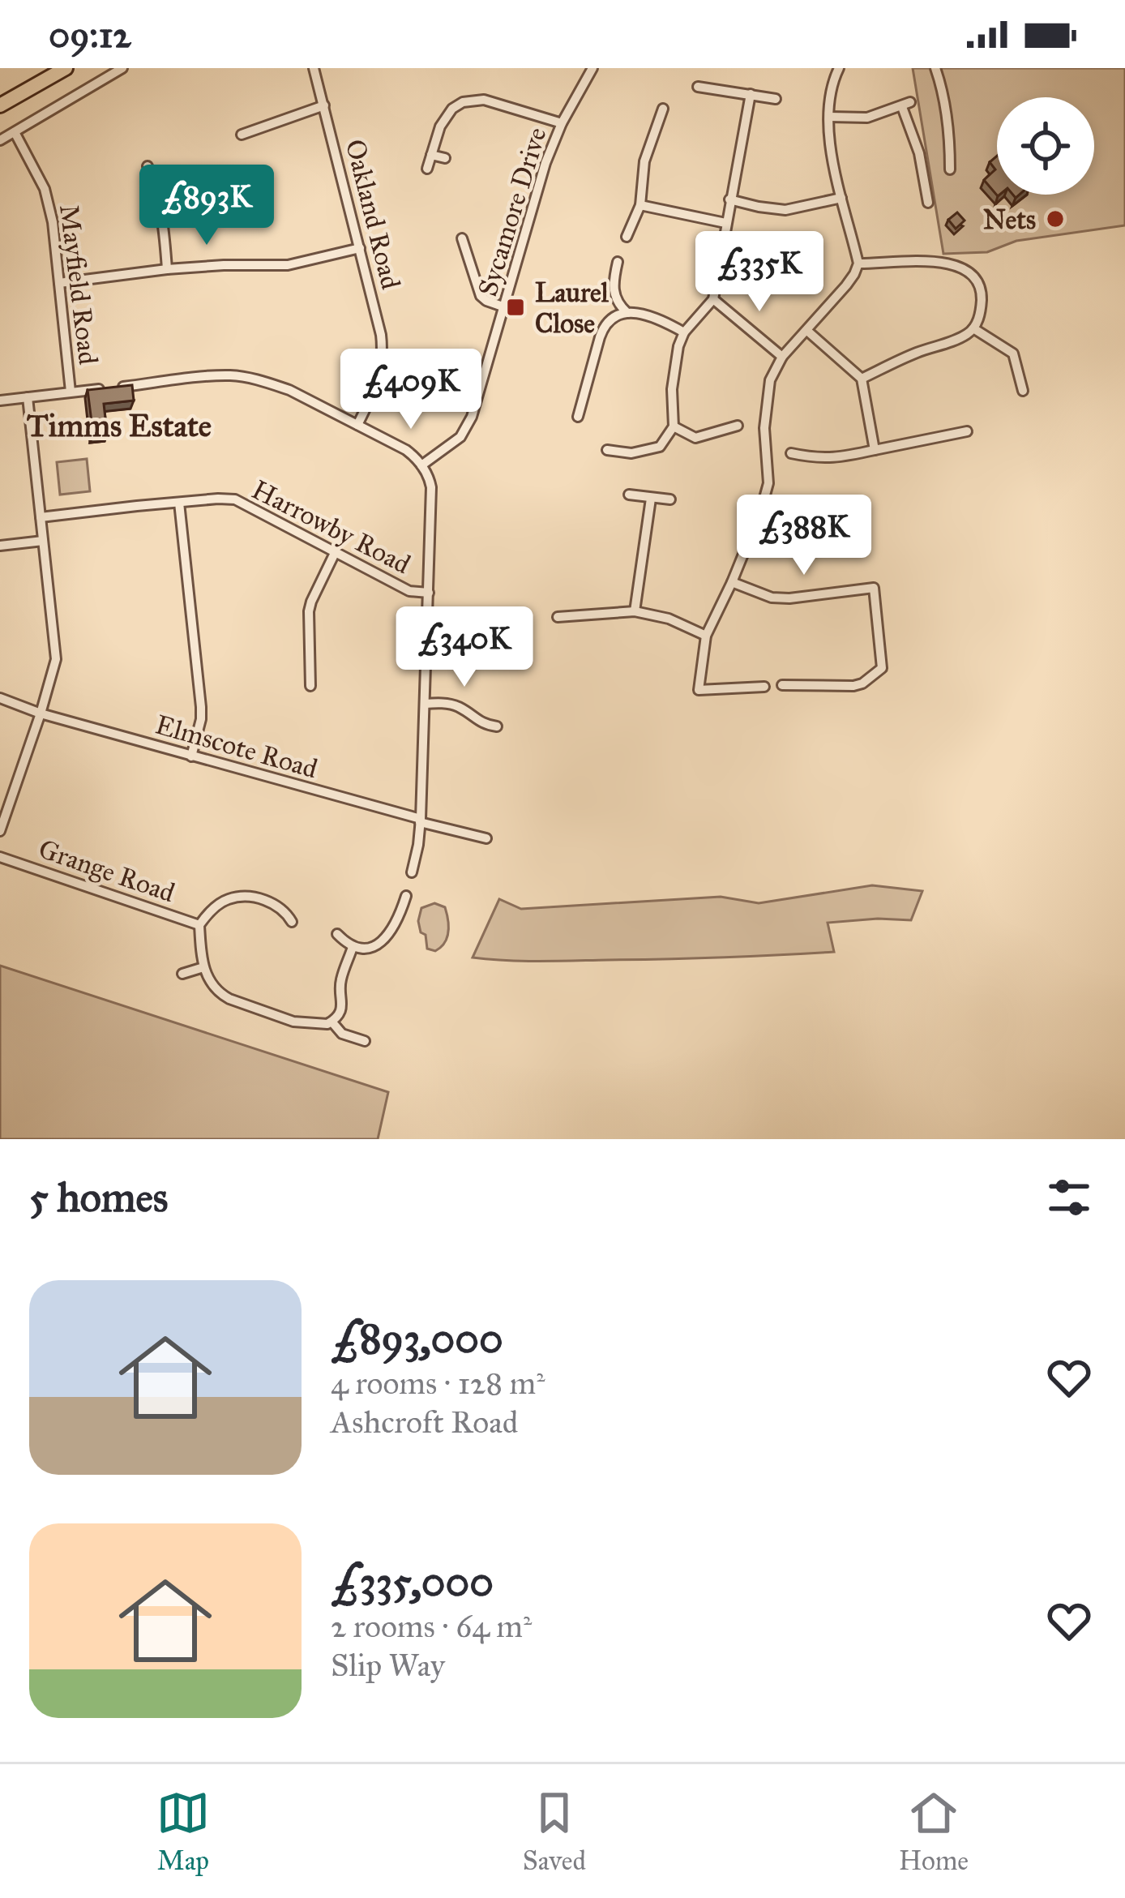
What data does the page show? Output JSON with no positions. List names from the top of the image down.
{
  "streets": {
    "street": [
      "Sycamore Drive",
      "Oakland Road",
      "Mayfield Road",
      "Harrowby Road",
      "Elmscote Road",
      "Grange Road"
    ]
  },
  "districts": ["Timms Estate"],
  "places": {
    "other": ["Nets"],
    "transit": ["Laurel Close"]
  },
  "page": {
    "status": "09:12",
    "price": [
      "£893K",
      "£335K",
      "£409K",
      "£388K",
      "£340K"
    ],
    "heading": "5 homes",
    "list": [
      {
        "name": "£893,000",
        "note": "4 rooms · 128 m² · Ashcroft Road"
      },
      {
        "name": "£335,000",
        "note": "2 rooms · 64 m² · Slip Way"
      }
    ],
    "tabs": ["Map", "Saved", "Home"]
  }
}
